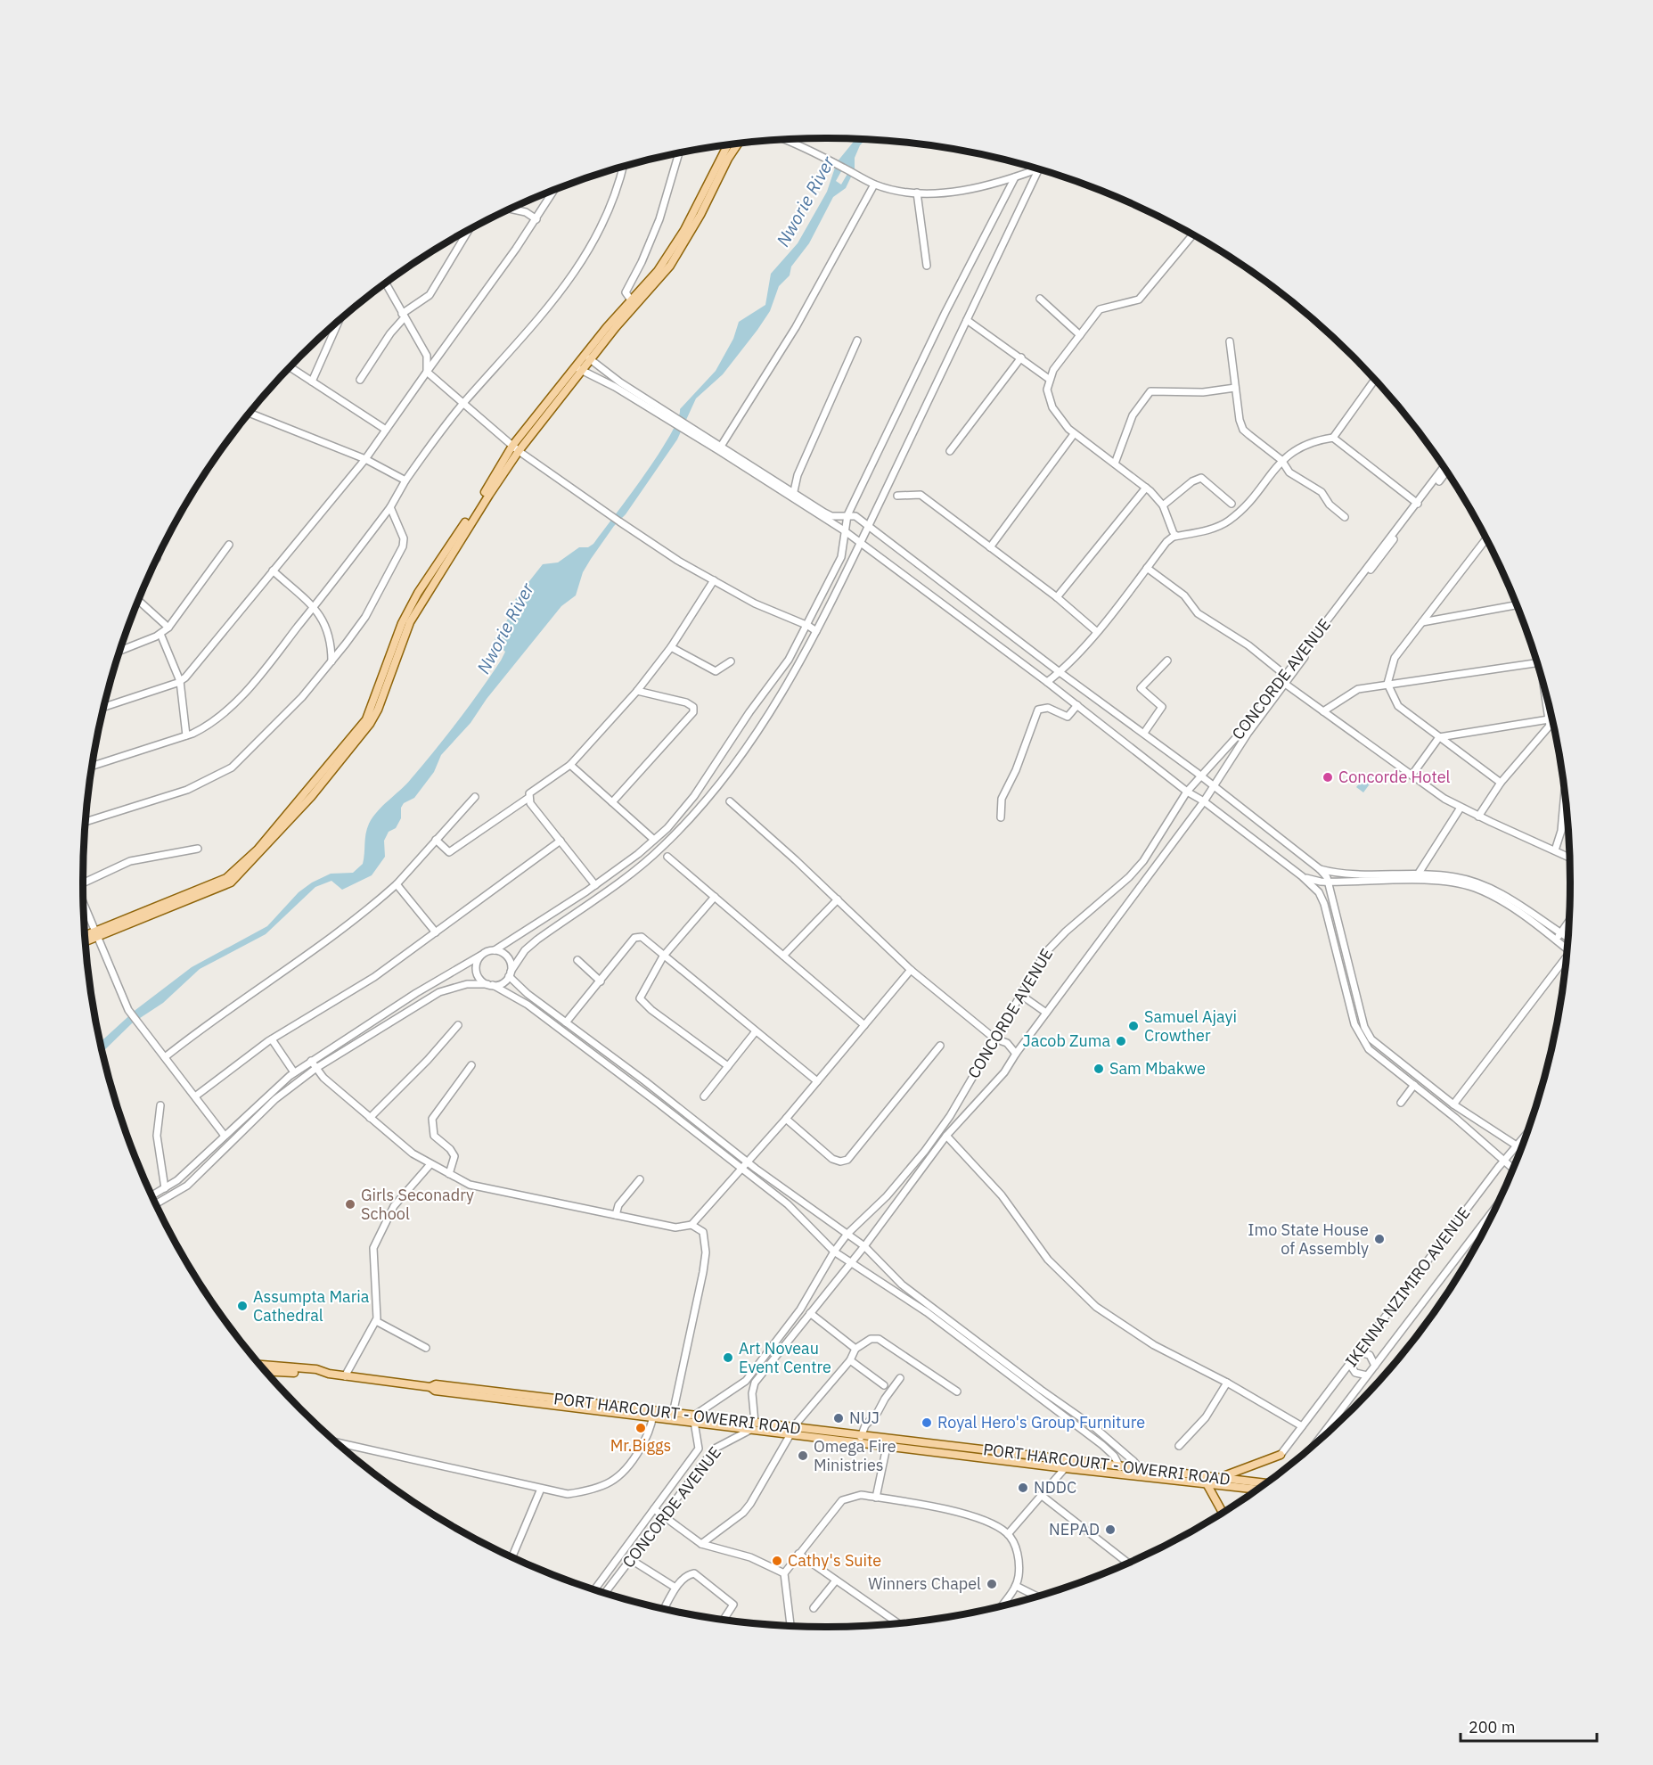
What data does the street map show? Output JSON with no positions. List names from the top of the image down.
{
  "streets": {
    "main road": ["PORT HARCOURT - OWERRI ROAD"],
    "street": ["CONCORDE AVENUE", "IKENNA NZIMIRO AVENUE"]
  },
  "crossings": [
    ["CONCORDE AVENUE", "PORT HARCOURT - OWERRI ROAD"]
  ],
  "water": ["Nworie River"],
  "places": [
    "Concorde Hotel",
    "Samuel Ajayi Crowther",
    "Jacob Zuma",
    "Sam Mbakwe",
    "Girls Seconadry School",
    "Imo State House of Assembly",
    "Assumpta Maria Cathedral",
    "Art Noveau Event Centre",
    "NUJ",
    "Royal Hero's Group Furniture",
    "Mr.Biggs",
    "Omega Fire Ministries",
    "NDDC",
    "NEPAD",
    "Cathy's Suite",
    "Winners Chapel"
  ],
  "scale_bar": "200 m"
}
